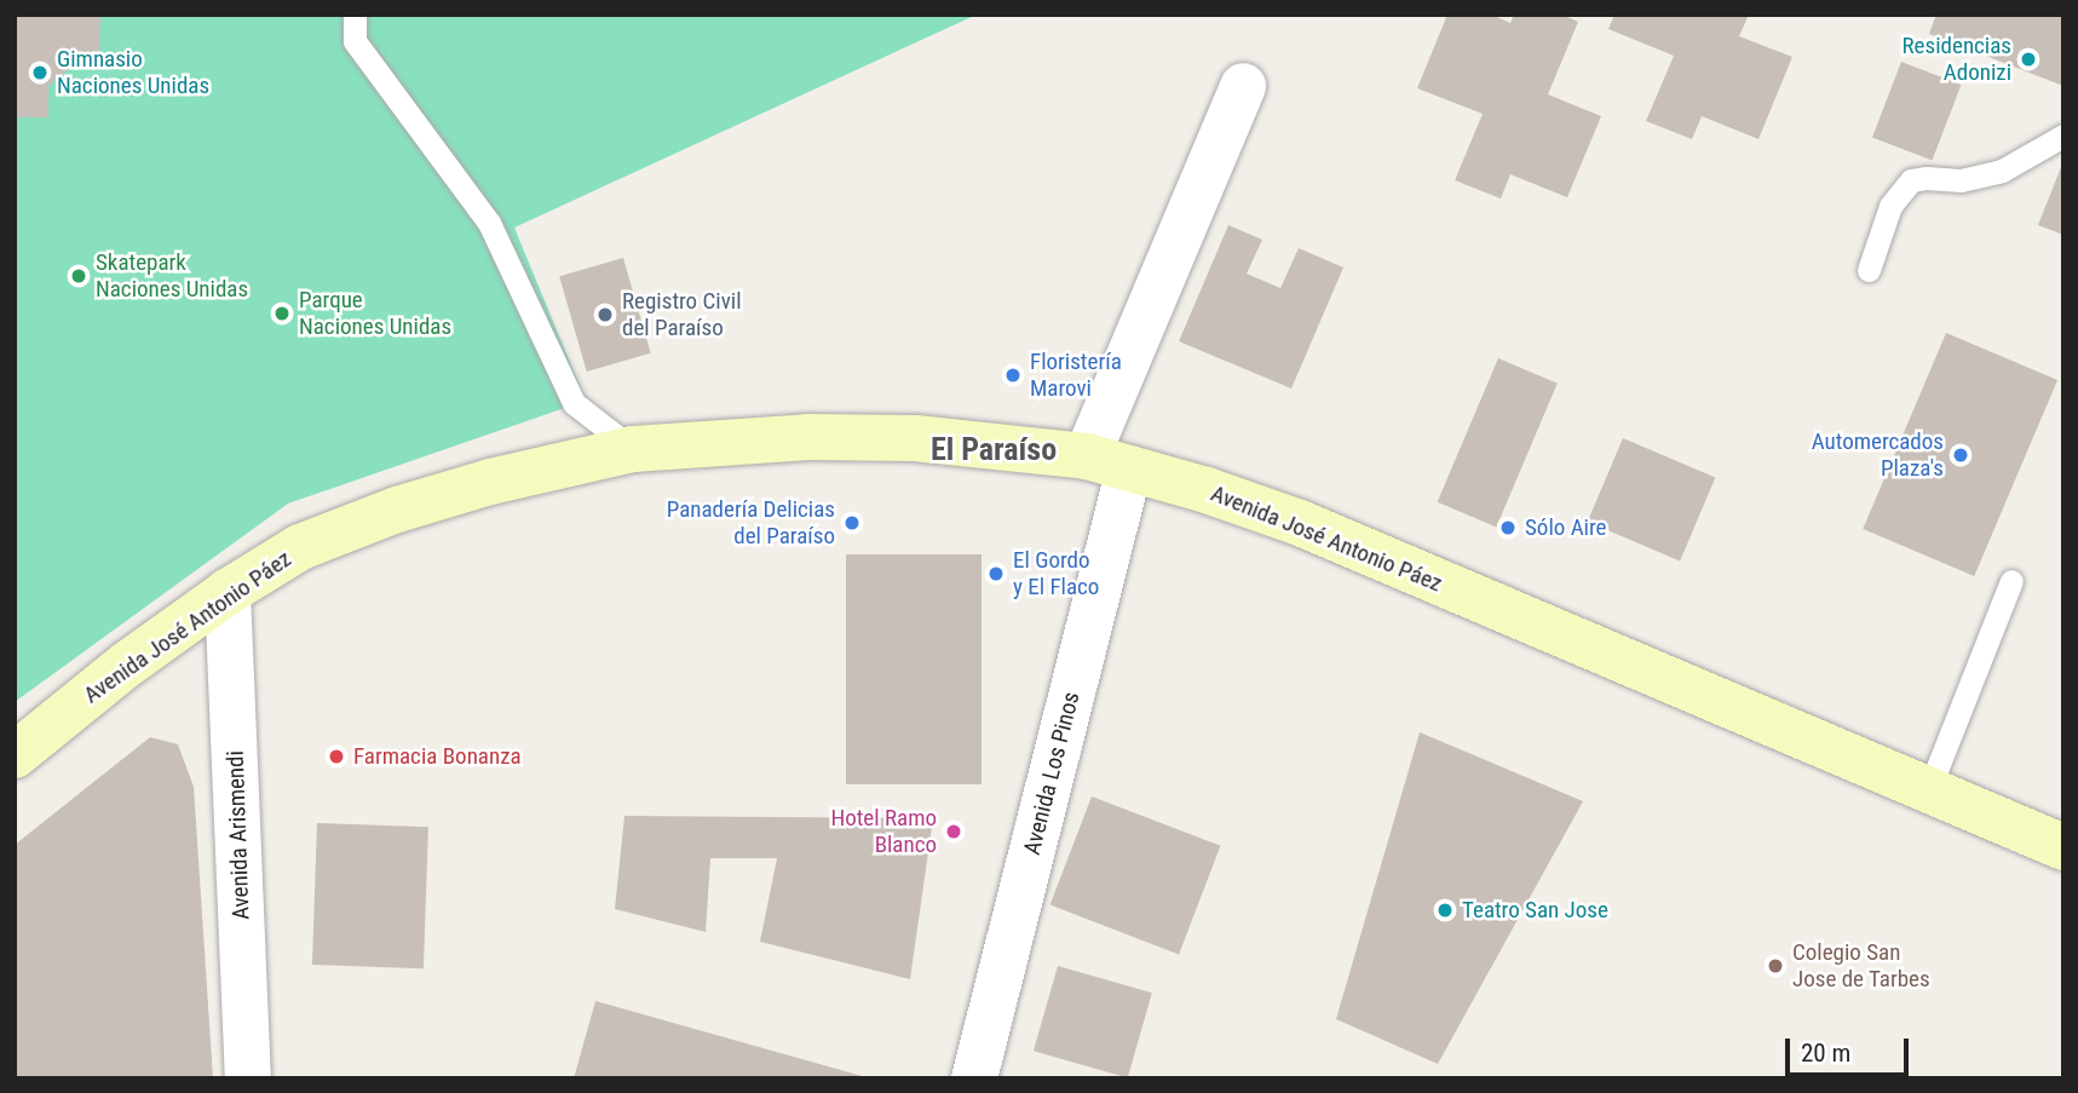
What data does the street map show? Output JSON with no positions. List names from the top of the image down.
{
  "streets": {
    "main road": ["Avenida José Antonio Páez"],
    "street": ["Avenida Los Pinos", "Avenida Arismendi"]
  },
  "crossings": [
    ["Avenida José Antonio Páez", "Avenida Los Pinos"],
    ["Avenida José Antonio Páez", "Avenida Arismendi"]
  ],
  "districts": ["El Paraíso"],
  "places": [
    "Residencias Adonizi",
    "Gimnasio Naciones Unidas",
    "Skatepark Naciones Unidas",
    "Parque Naciones Unidas",
    "Registro Civil del Paraíso",
    "Floristería Marovi",
    "Automercados Plaza's",
    "Panadería Delicias del Paraíso",
    "Sólo Aire",
    "El Gordo y El Flaco",
    "Farmacia Bonanza",
    "Hotel Ramo Blanco",
    "Teatro San Jose",
    "Colegio San Jose de Tarbes"
  ],
  "scale_bar": "20 m"
}
